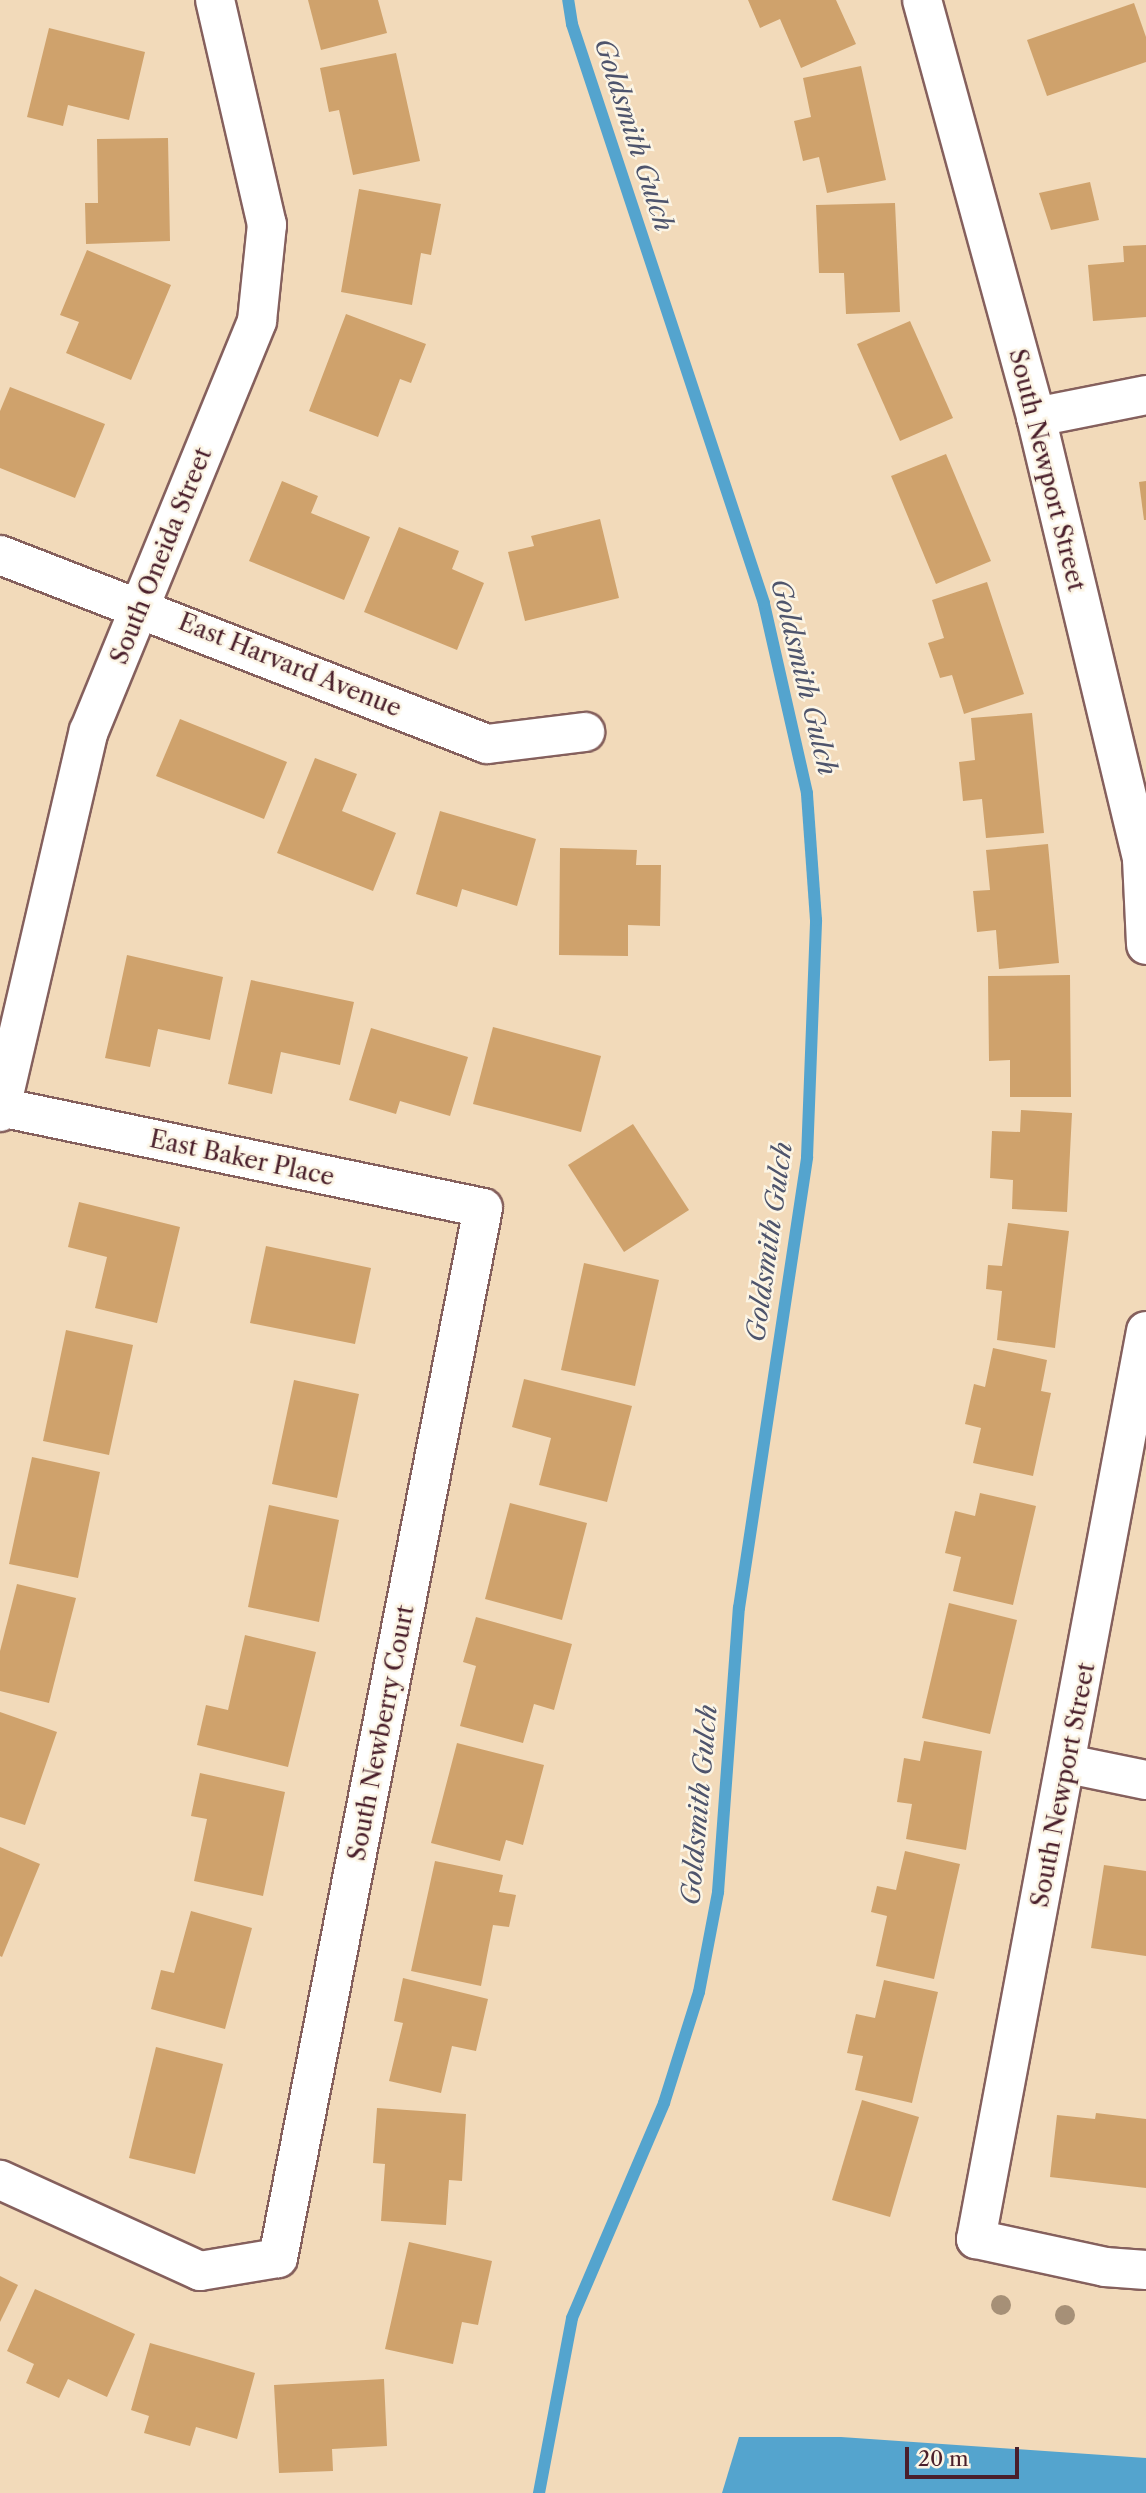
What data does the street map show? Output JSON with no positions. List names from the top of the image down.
{
  "streets": {
    "street": [
      "South Newport Street",
      "South Oneida Street",
      "East Harvard Avenue",
      "East Baker Place",
      "South Newberry Court"
    ]
  },
  "crossings": [
    ["South Oneida Street", "East Harvard Avenue"],
    ["South Oneida Street", "East Baker Place"],
    ["East Baker Place", "South Newberry Court"]
  ],
  "water": ["Goldsmith Gulch"],
  "scale_bar": "20 m"
}
